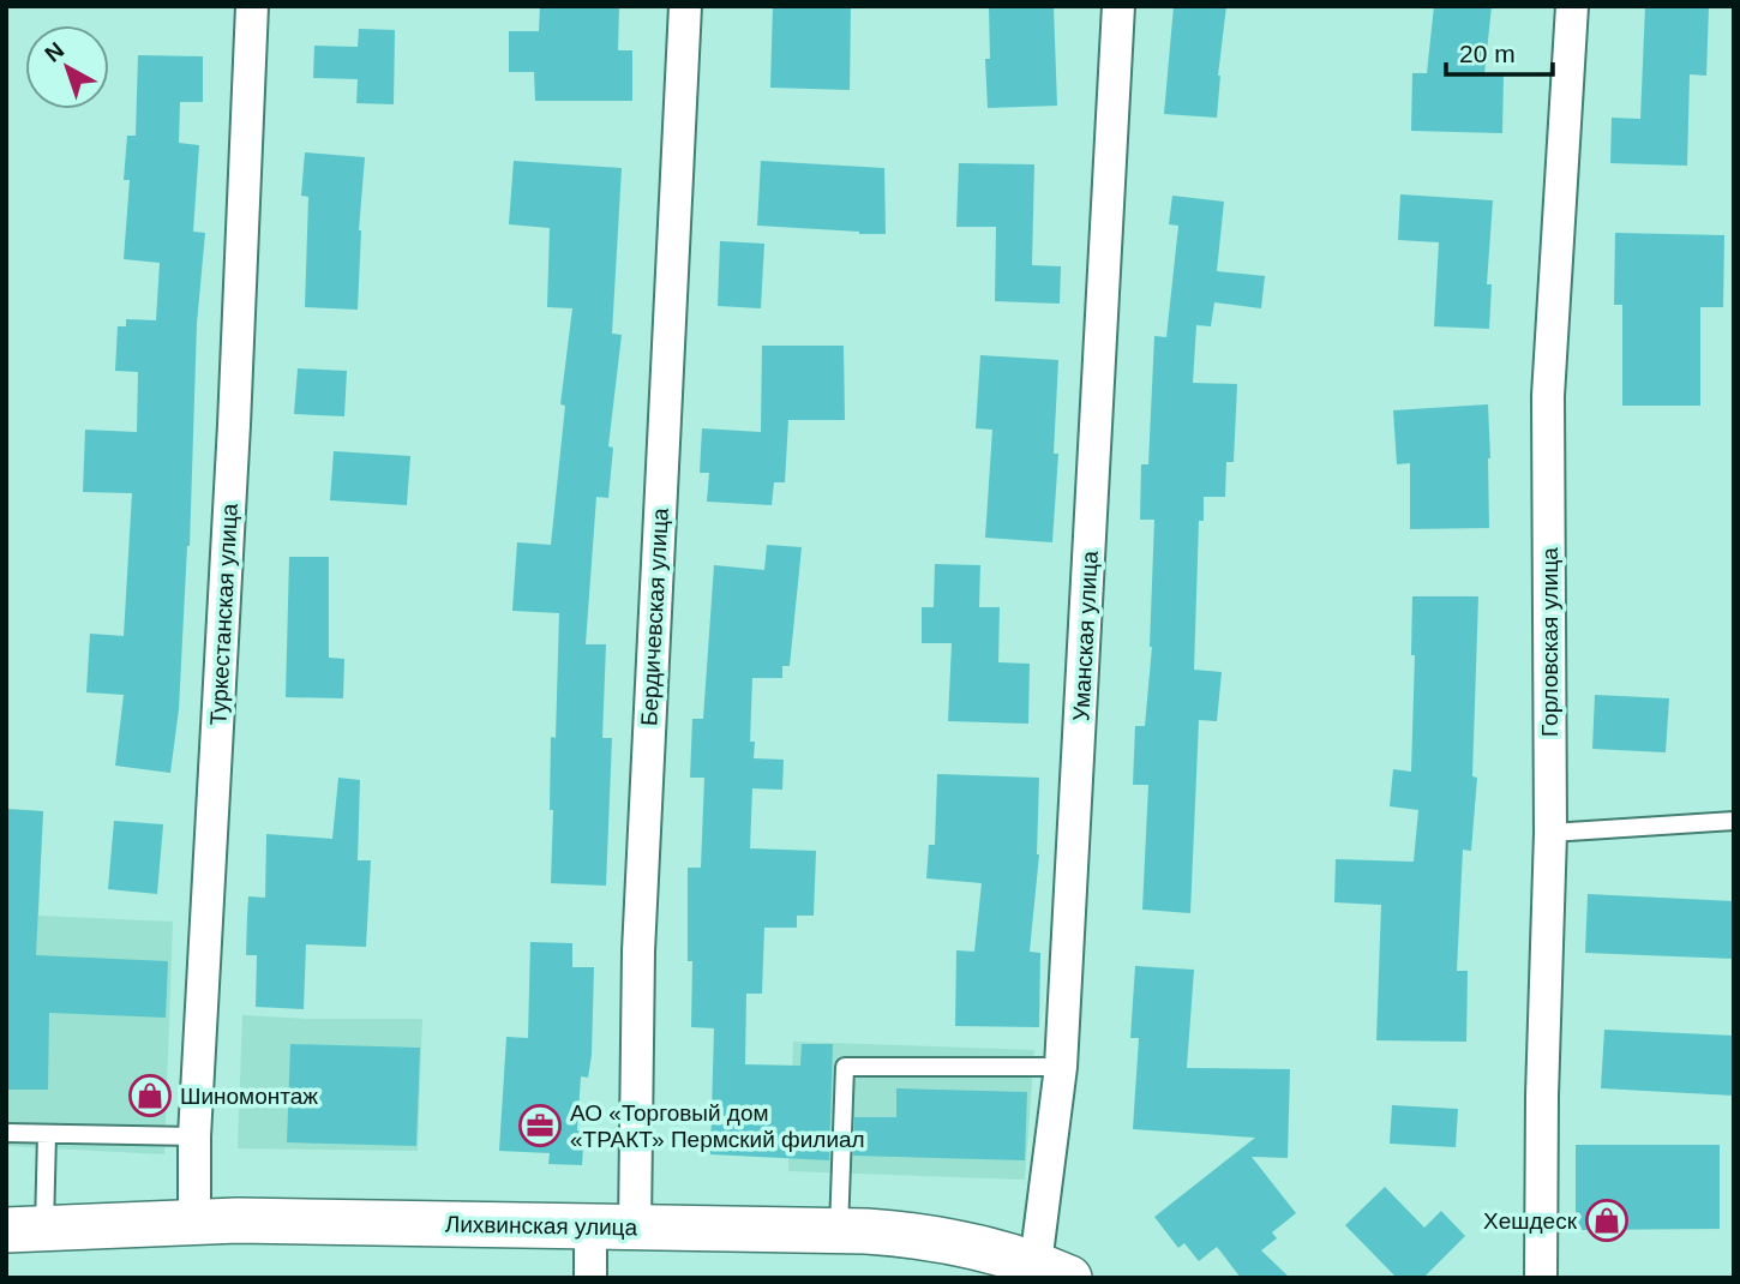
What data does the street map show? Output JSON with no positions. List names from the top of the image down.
{
  "streets": {
    "main road": ["Лихвинская улица"],
    "street": [
      "Туркестанская улица",
      "Бердичевская улица",
      "Уманская улица",
      "Горловская улица"
    ]
  },
  "crossings": [
    ["Туркестанская улица", "Лихвинская улица"],
    ["Бердичевская улица", "Лихвинская улица"],
    ["Уманская улица", "Лихвинская улица"]
  ],
  "places": {
    "shop": ["Шинoмонтаж", "Хешдеск"],
    "office": ["АО «Торговый дом «ТРАКТ» Пермский филиал"]
  },
  "scale_bar": "20 m",
  "north": "top left"
}
